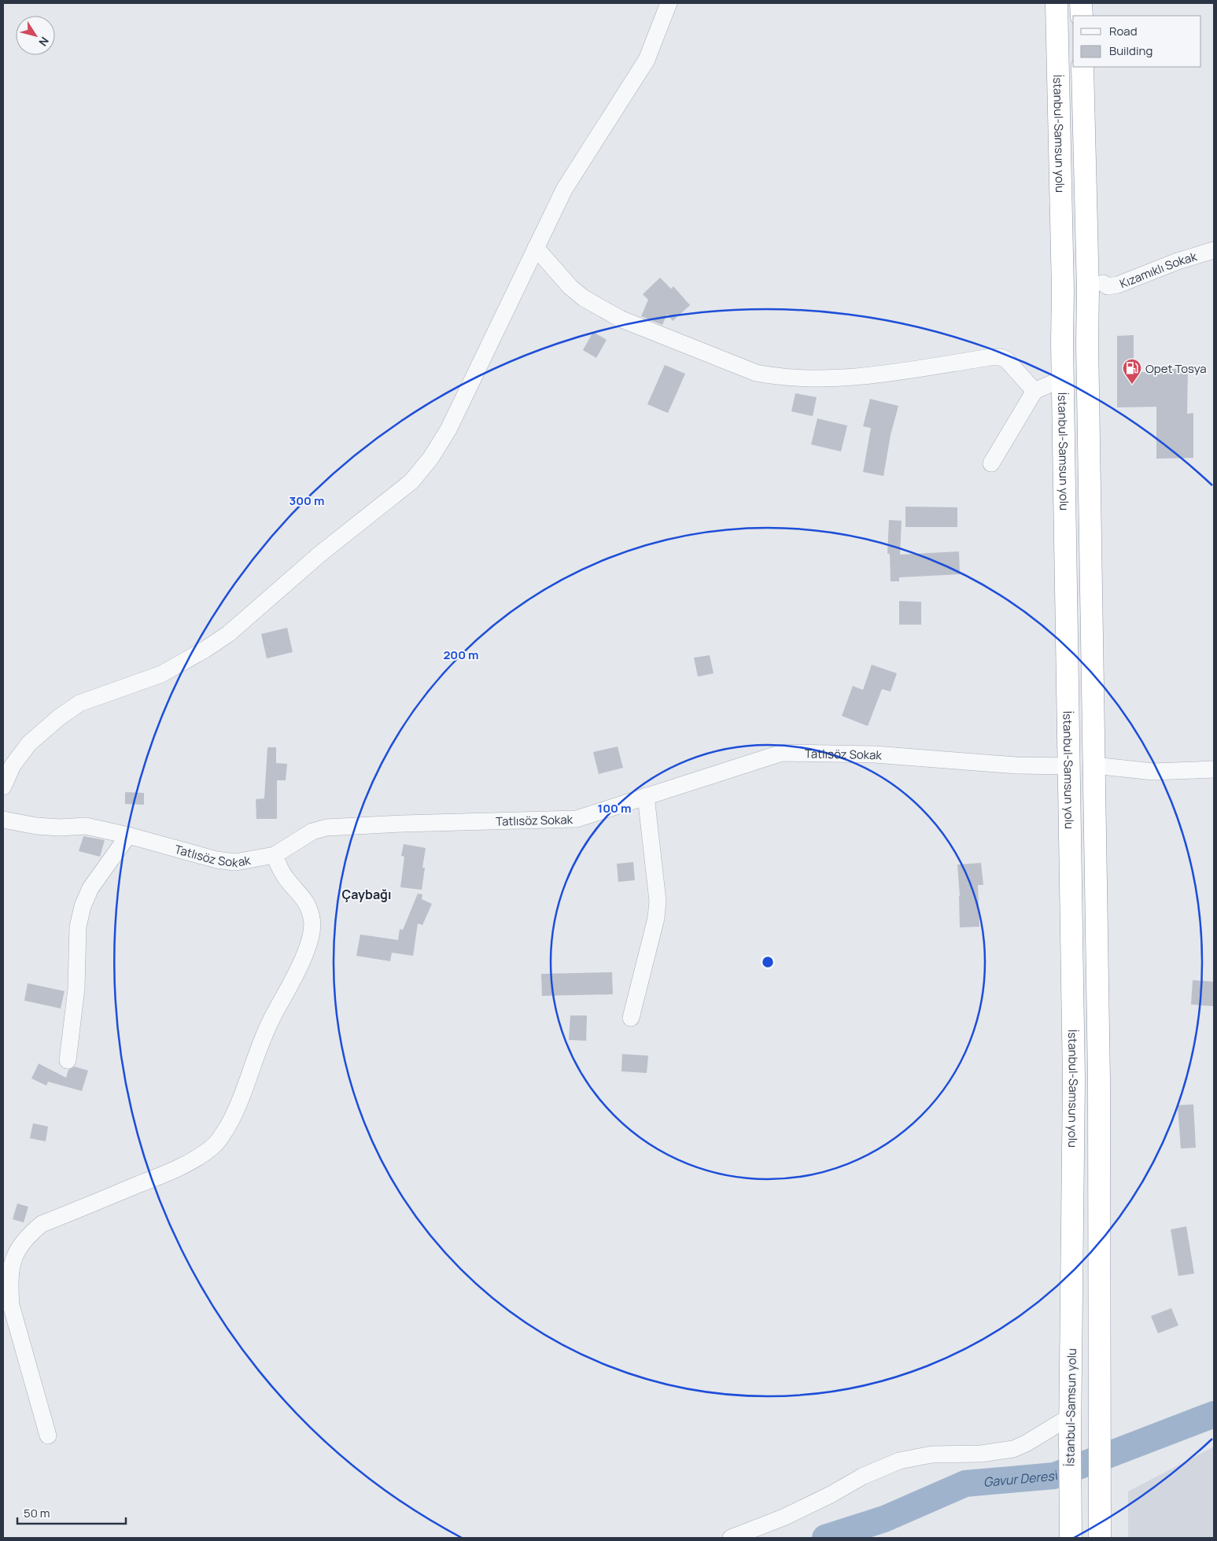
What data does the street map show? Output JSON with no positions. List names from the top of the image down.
{
  "streets": {
    "highway": ["İstanbul-Samsun yolu"],
    "street": ["Kızamıklı Sokak", "Tatlısöz Sokak"]
  },
  "crossings": [
    ["İstanbul-Samsun yolu", "Tatlısöz Sokak"]
  ],
  "districts": ["Çaybağı"],
  "water": ["Gavur Deresi"],
  "places": {
    "fuel station": ["Opet Tosya"]
  },
  "legend": ["Road", "Building"],
  "scale_bar": "50 m",
  "north": "bottom right",
  "rings": ["300 m", "200 m", "100 m"]
}
